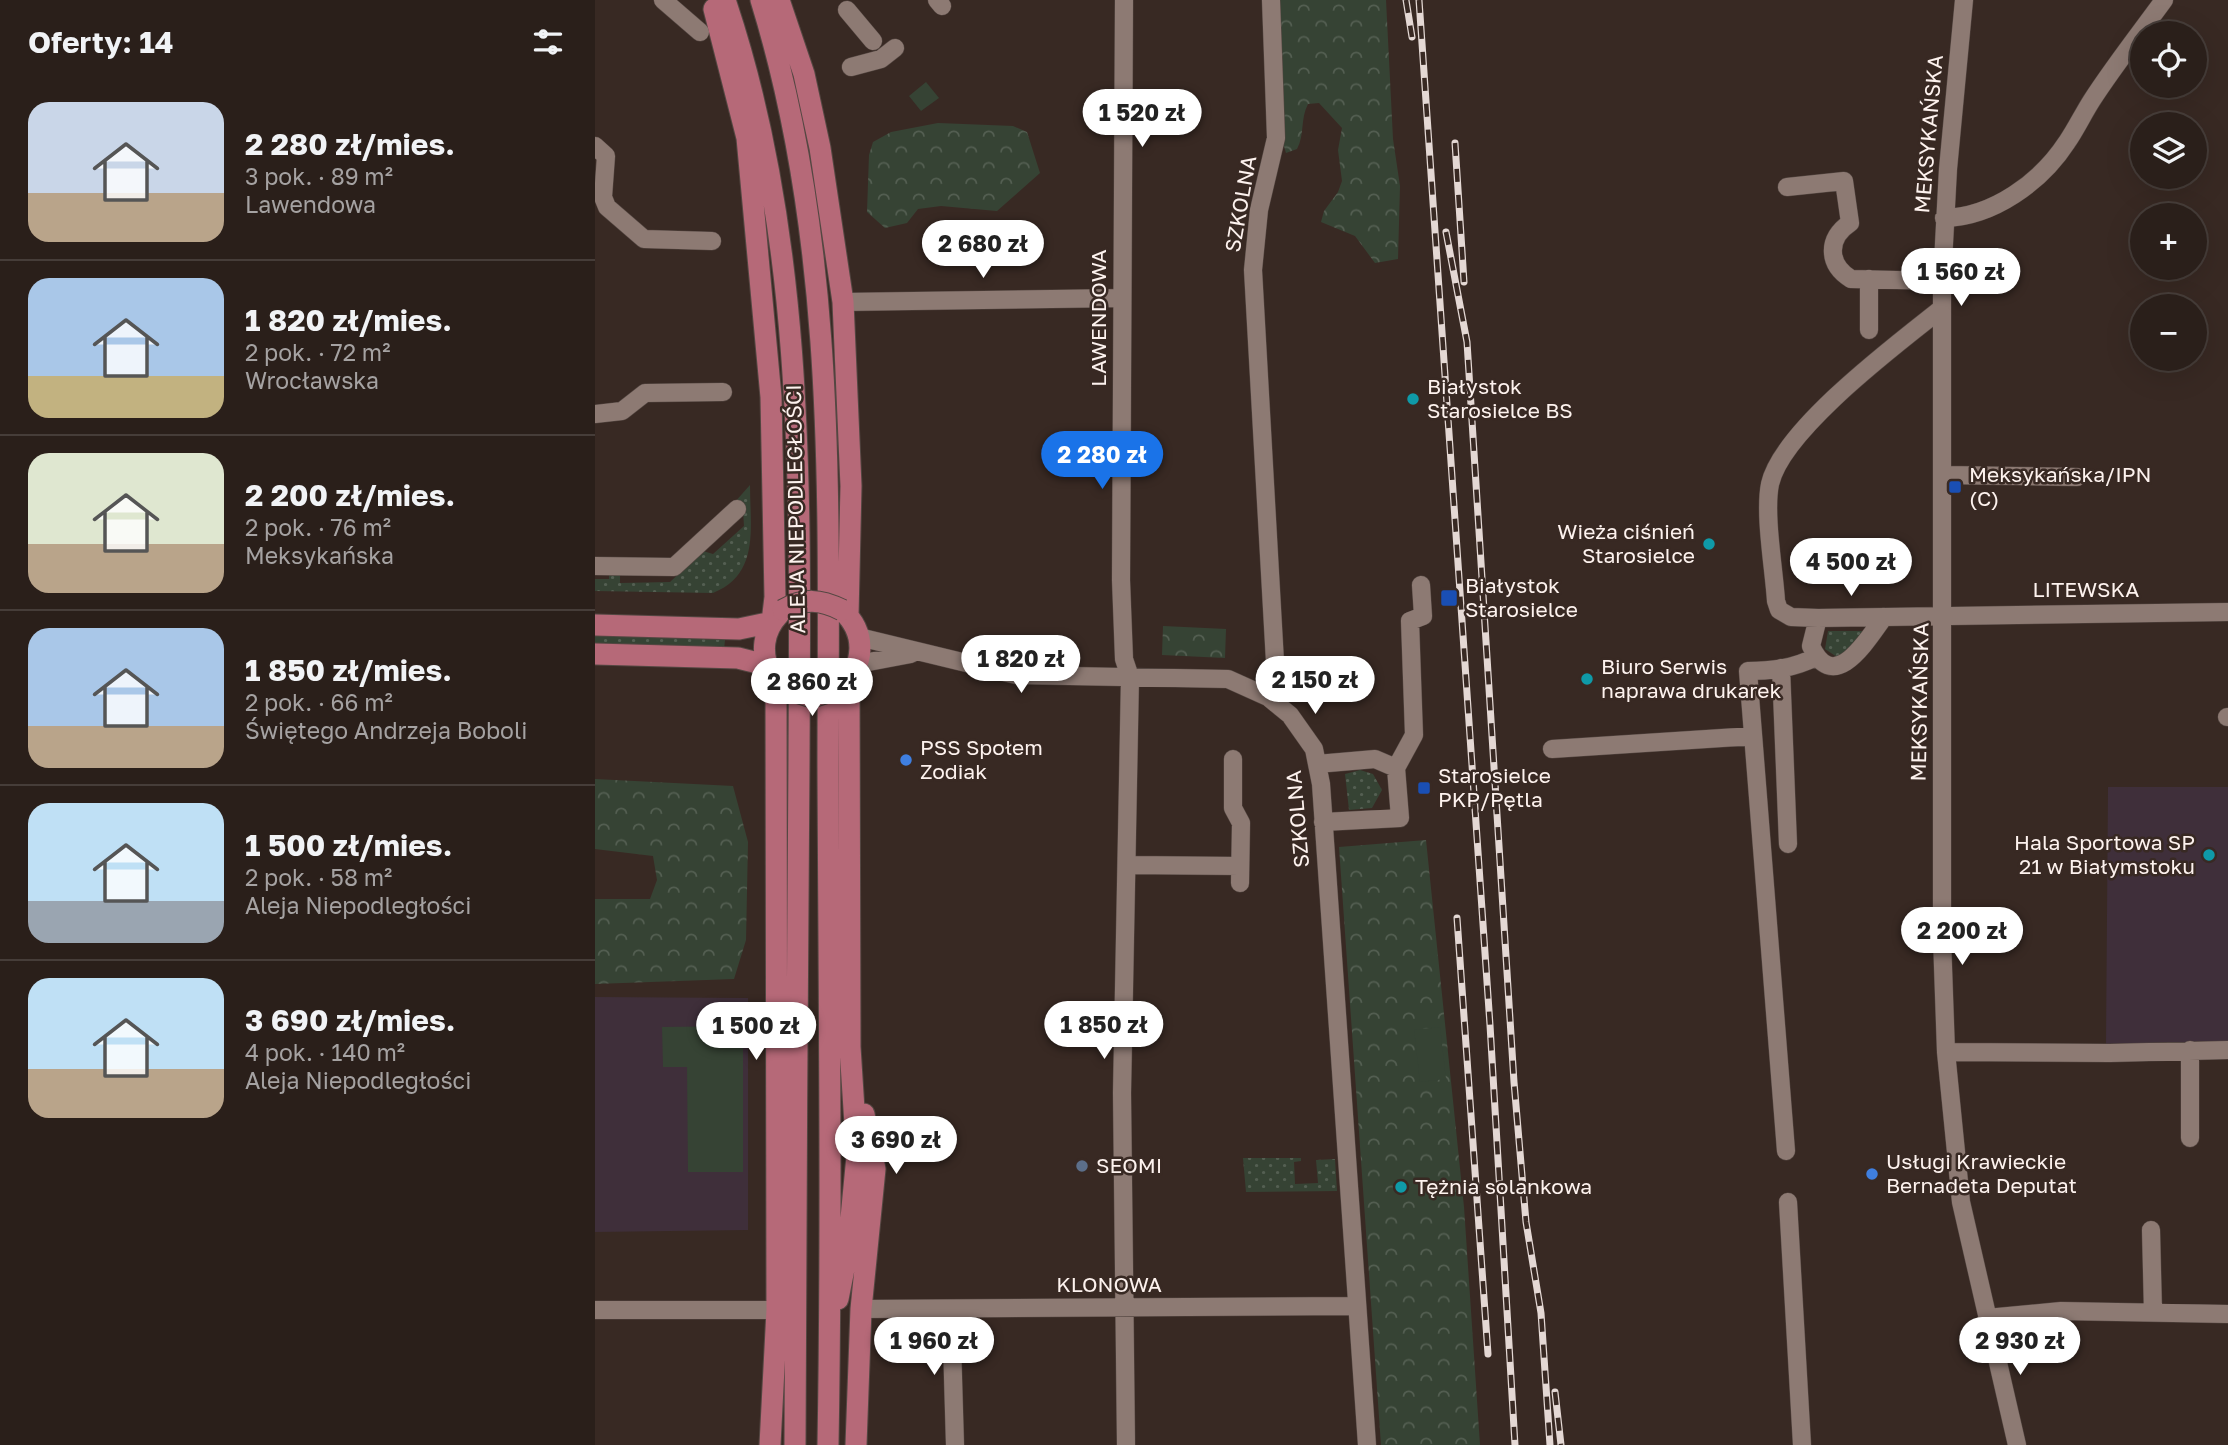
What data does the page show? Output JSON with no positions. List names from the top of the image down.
{
  "streets": {
    "main road": ["ALEJA NIEPODLEGŁOŚCI"],
    "street": [
      "MEKSYKAŃSKA",
      "SZKOLNA",
      "LAWENDOWA",
      "LITEWSKA",
      "KLONOWA"
    ]
  },
  "crossings": [
    ["MEKSYKAŃSKA", "LITEWSKA"],
    ["SZKOLNA", "KLONOWA"],
    ["LAWENDOWA", "KLONOWA"]
  ],
  "places": {
    "other": [
      "Białystok Starosielce BS",
      "Wieża ciśnień Starosielce",
      "Biuro Serwis naprawa drukarek",
      "PSS Społem Zodiak",
      "Hala Sportowa SP 21 w Białymstoku",
      "SEOMI",
      "Usługi Krawieckie Bernadeta Deputat",
      "Tężnia solankowa"
    ],
    "transit": ["Meksykańska/IPN (C)", "Białystok Starosielce", "Starosielce PKP/Pętla"]
  },
  "page": {
    "heading": "Oferty: 14",
    "map_buttons": ["+", "−"],
    "list": [
      {
        "name": "2 280 zł/mies.",
        "note": "3 pok. · 89 m² · Lawendowa"
      },
      {
        "name": "1 820 zł/mies.",
        "note": "2 pok. · 72 m² · Wrocławska"
      },
      {
        "name": "2 200 zł/mies.",
        "note": "2 pok. · 76 m² · Meksykańska"
      },
      {
        "name": "1 850 zł/mies.",
        "note": "2 pok. · 66 m² · Świętego Andrzeja Boboli"
      },
      {
        "name": "1 500 zł/mies.",
        "note": "2 pok. · 58 m² · Aleja Niepodległości"
      },
      {
        "name": "3 690 zł/mies.",
        "note": "4 pok. · 140 m² · Aleja Niepodległości"
      }
    ],
    "price": [
      "1 520 zł",
      "2 680 zł",
      "1 560 zł",
      "2 280 zł",
      "4 500 zł",
      "1 820 zł",
      "2 150 zł",
      "2 860 zł",
      "2 200 zł",
      "1 850 zł",
      "1 500 zł",
      "3 690 zł",
      "1 960 zł",
      "2 930 zł"
    ]
  }
}
